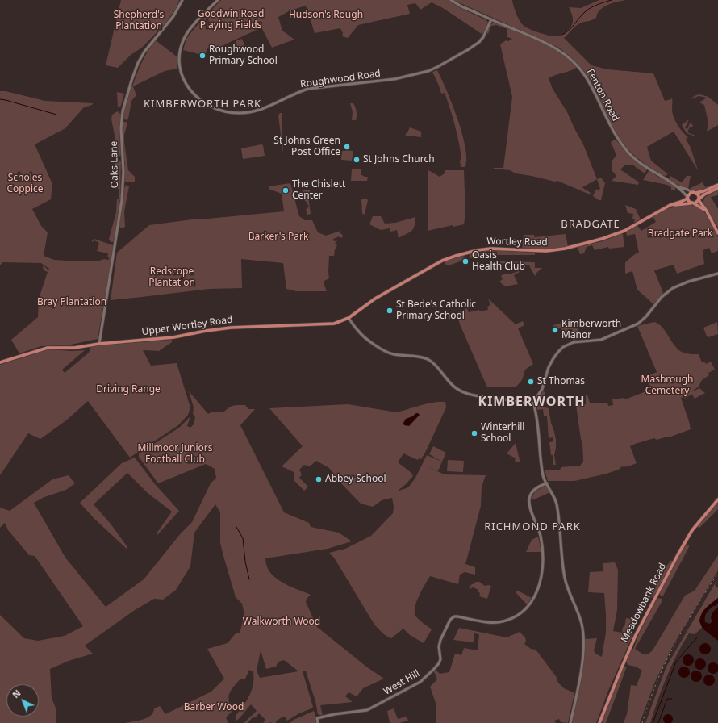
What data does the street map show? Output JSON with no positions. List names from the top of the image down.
{
  "streets": {
    "main road": ["Wortley Road", "Upper Wortley Road", "Meadowbank Road"],
    "street": [
      "Roughwood Road",
      "Fenton Road",
      "Oaks Lane",
      "West Hill"
    ]
  },
  "crossings": [
    ["Roughwood Road", "Fenton Road"],
    ["Fenton Road", "Wortley Road"],
    ["Oaks Lane", "Upper Wortley Road"],
    ["Wortley Road", "Upper Wortley Road"]
  ],
  "districts": [
    "KIMBERWORTH PARK",
    "BRADGATE",
    "KIMBERWORTH",
    "RICHMOND PARK"
  ],
  "parks": [
    "Goodwin Road Playing Fields",
    "Shepherd's Plantation",
    "Hudson's Rough",
    "Scholes Coppice",
    "Bradgate Park",
    "Barker's Park",
    "Redscope Plantation",
    "Bray Plantation",
    "Masbrough Cemetery",
    "Driving Range",
    "Millmoor Juniors Football Club",
    "Walkworth Wood",
    "Barber Wood"
  ],
  "places": [
    "Roughwood Primary School",
    "St Johns Green Post Office",
    "St Johns Church",
    "The Chislett Center",
    "Oasis Health Club",
    "St Bede's Catholic Primary School",
    "Kimberworth Manor",
    "St Thomas",
    "Winterhill School",
    "Abbey School"
  ],
  "north": "top left"
}
